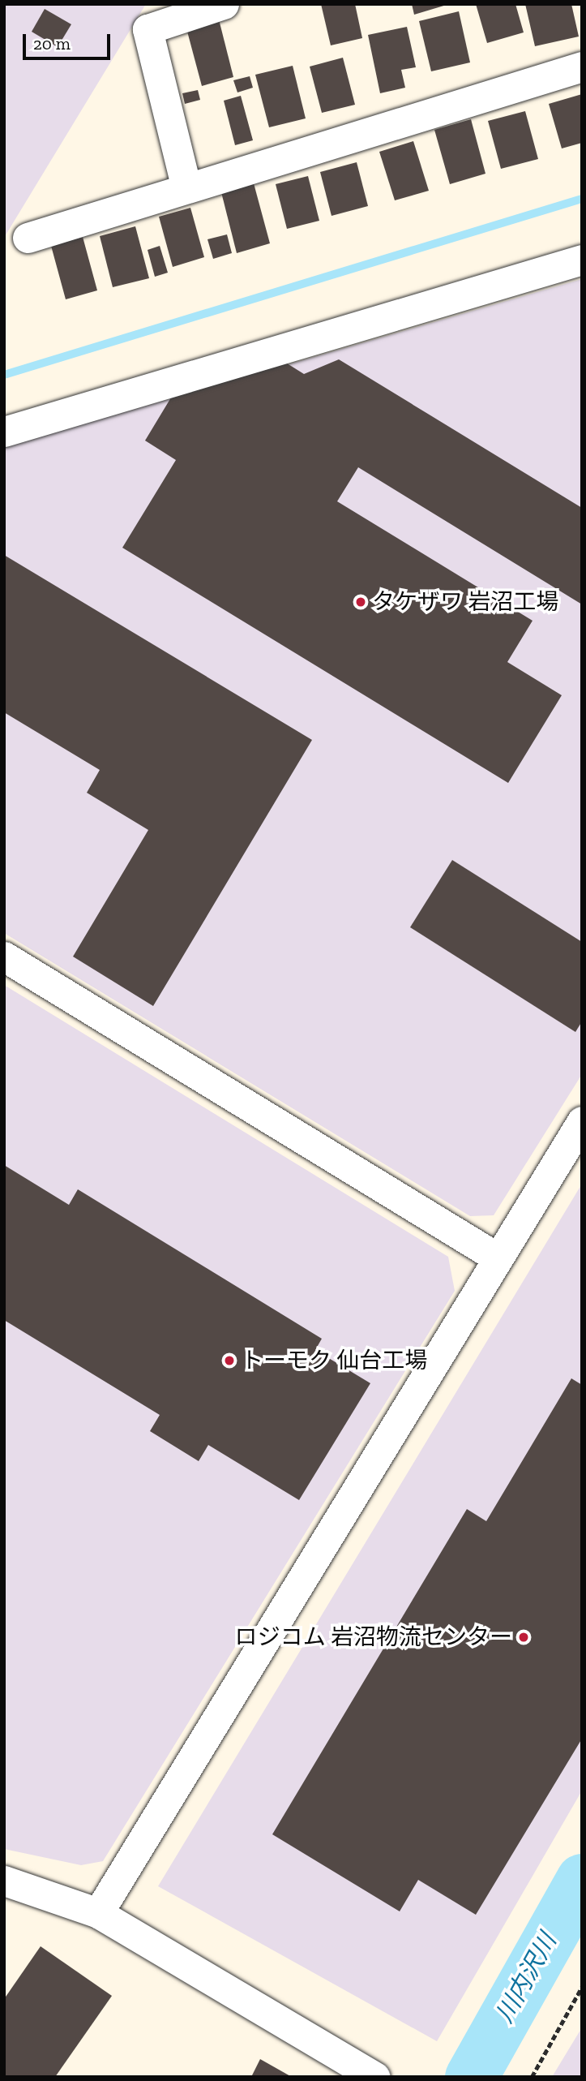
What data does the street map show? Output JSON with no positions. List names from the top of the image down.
{
  "water": ["川内沢川"],
  "places": ["タケザワ 岩沼工場", "トーモク 仙台工場", "ロジコム 岩沼物流センター"],
  "scale_bar": "20 m"
}
